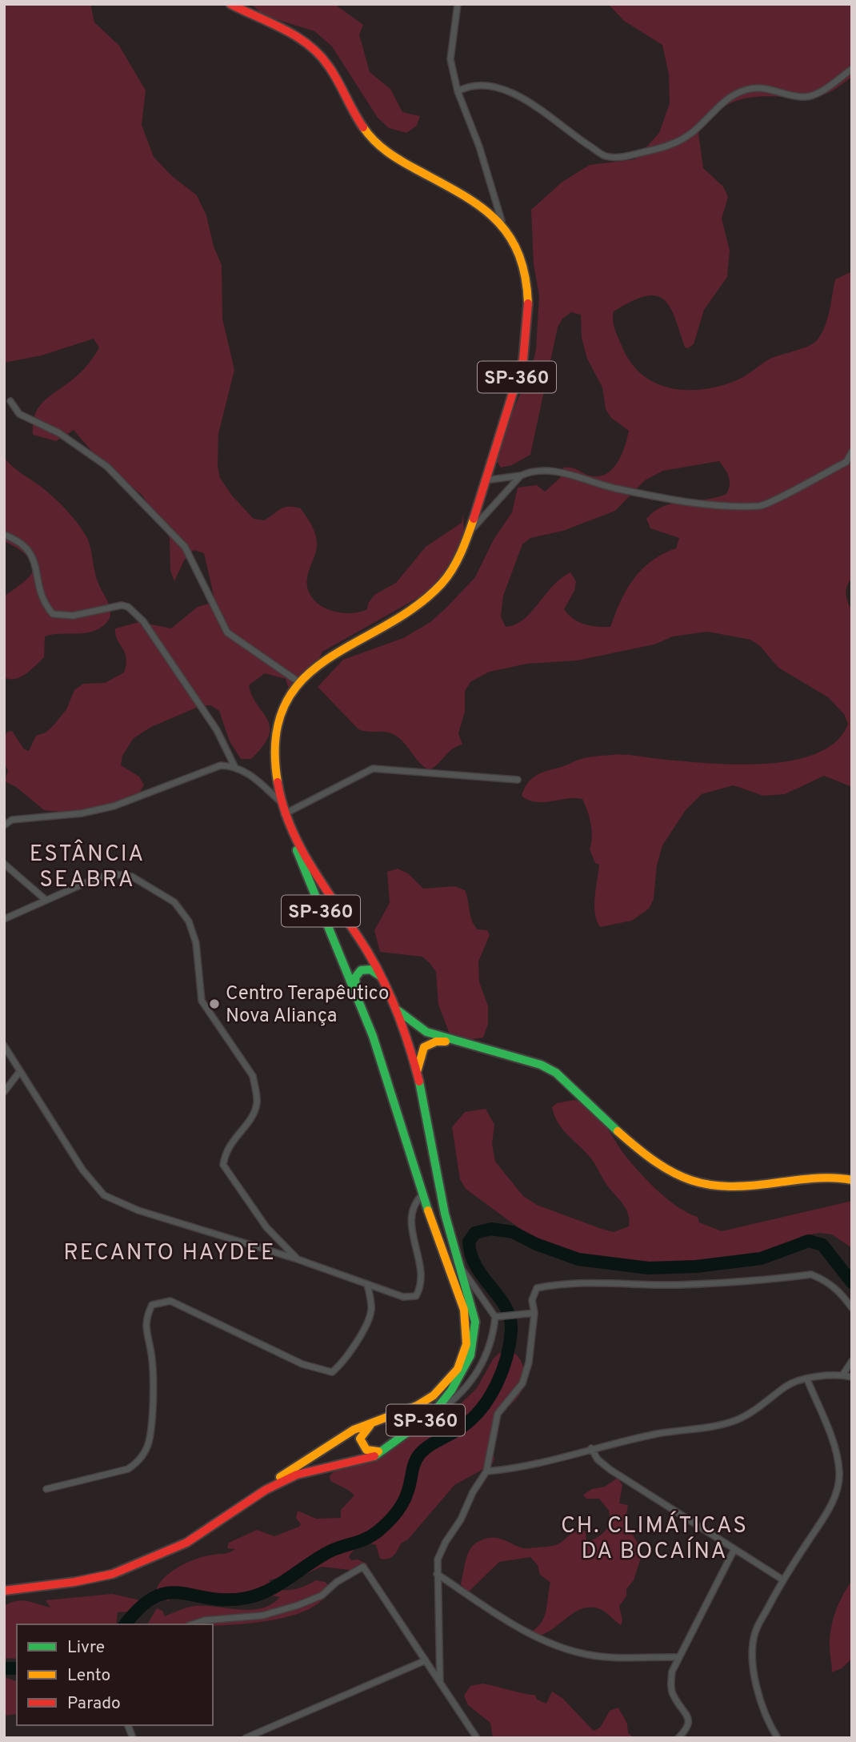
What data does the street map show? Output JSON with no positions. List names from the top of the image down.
{
  "streets": {
    "main road": ["SP-360"]
  },
  "districts": ["ESTÂNCIA SEABRA", "RECANTO HAYDEE", "CH. CLIMÁTICAS DA BOCAÍNA"],
  "places": ["Centro Terapêutico Nova Aliança"],
  "legend": ["Livre", "Lento", "Parado"]
}
